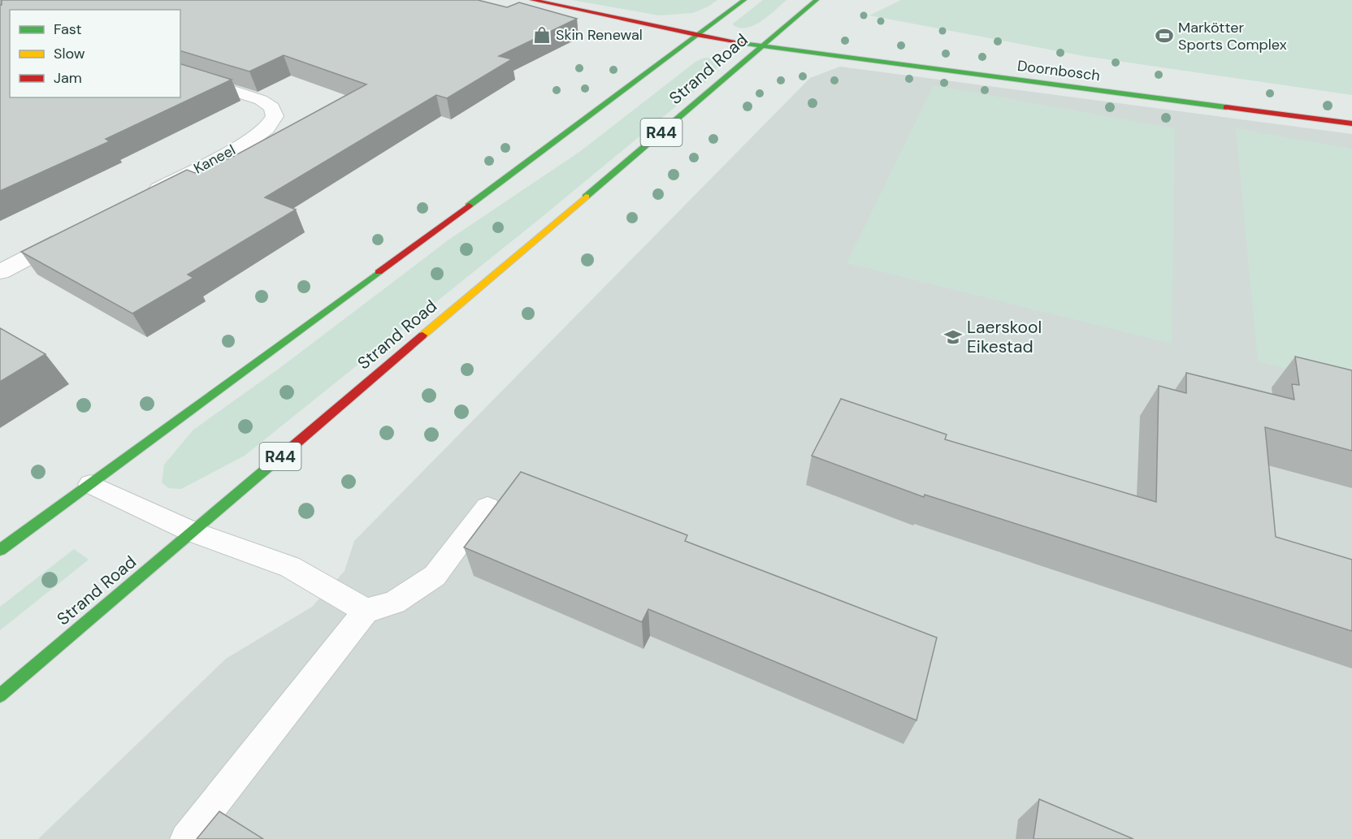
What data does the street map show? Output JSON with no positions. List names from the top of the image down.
{
  "streets": {
    "main road": ["Strand Road", "Doornbosch", "R44"],
    "street": ["Kaneel"]
  },
  "crossings": [
    ["Strand Road", "Doornbosch"]
  ],
  "places": {
    "shop": ["Skin Renewal"],
    "sports": ["Markötter Sports Complex"],
    "school or university": ["Laerskool Eikestad"]
  },
  "legend": ["Fast", "Slow", "Jam"]
}
